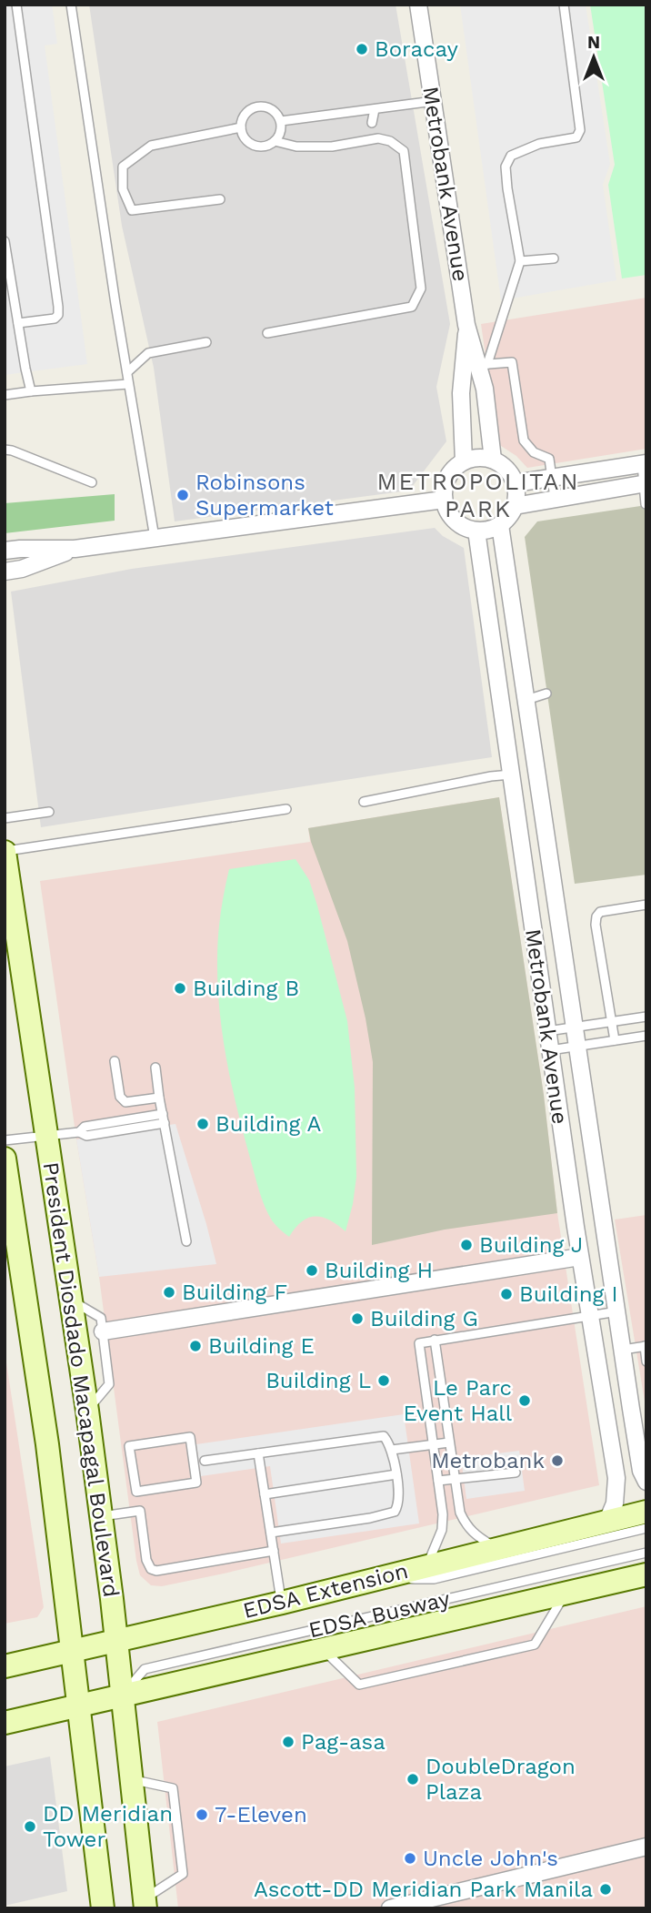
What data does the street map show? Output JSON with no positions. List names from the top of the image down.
{
  "streets": {
    "main road": ["President Diosdado Macapagal Boulevard", "EDSA Extension"],
    "street": ["Metrobank Avenue"],
    "lane": ["EDSA Busway"]
  },
  "crossings": [
    ["Metrobank Avenue", "EDSA Extension"],
    ["President Diosdado Macapagal Boulevard", "EDSA Extension"],
    ["President Diosdado Macapagal Boulevard", "EDSA Busway"],
    ["EDSA Extension", "EDSA Busway"]
  ],
  "districts": ["METROPOLITAN PARK"],
  "places": [
    "Boracay",
    "Robinsons Supermarket",
    "Building B",
    "Building A",
    "Building J",
    "Building H",
    "Building F",
    "Building I",
    "Building G",
    "Building E",
    "Building L",
    "Le Parc Event Hall",
    "Metrobank",
    "Pag-asa",
    "DoubleDragon Plaza",
    "7-Eleven",
    "DD Meridian Tower",
    "Uncle John's",
    "Ascott-DD Meridian Park Manila"
  ],
  "north": "top"
}
